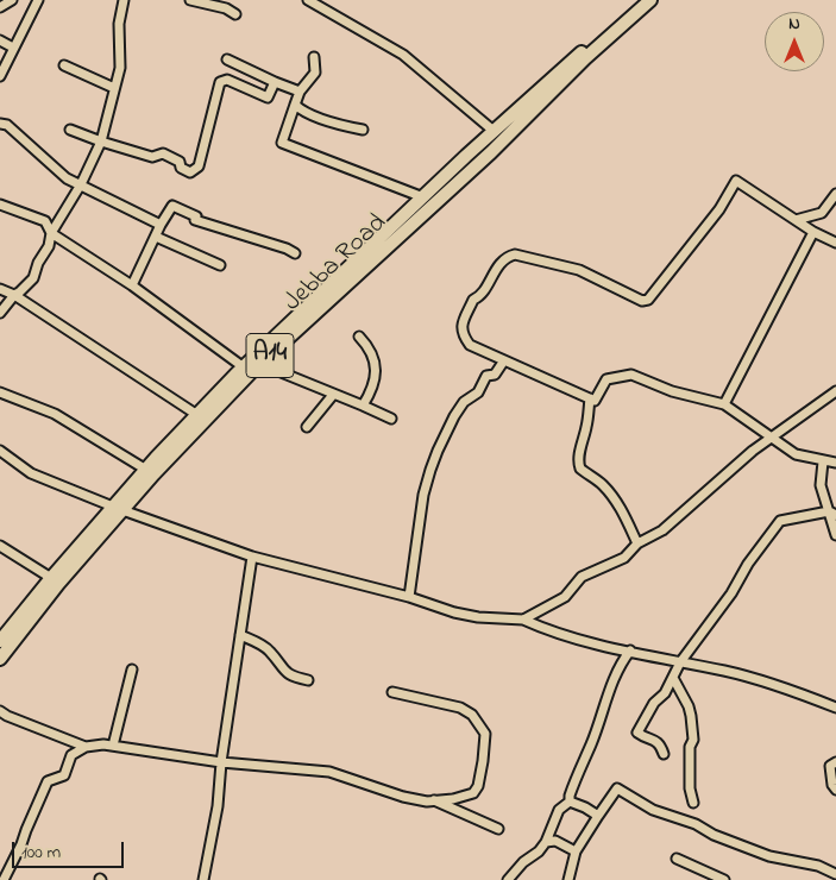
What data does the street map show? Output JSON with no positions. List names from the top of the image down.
{
  "streets": {
    "highway": ["Jebba Road", "A14"]
  },
  "scale_bar": "100 m",
  "north": "top"
}
